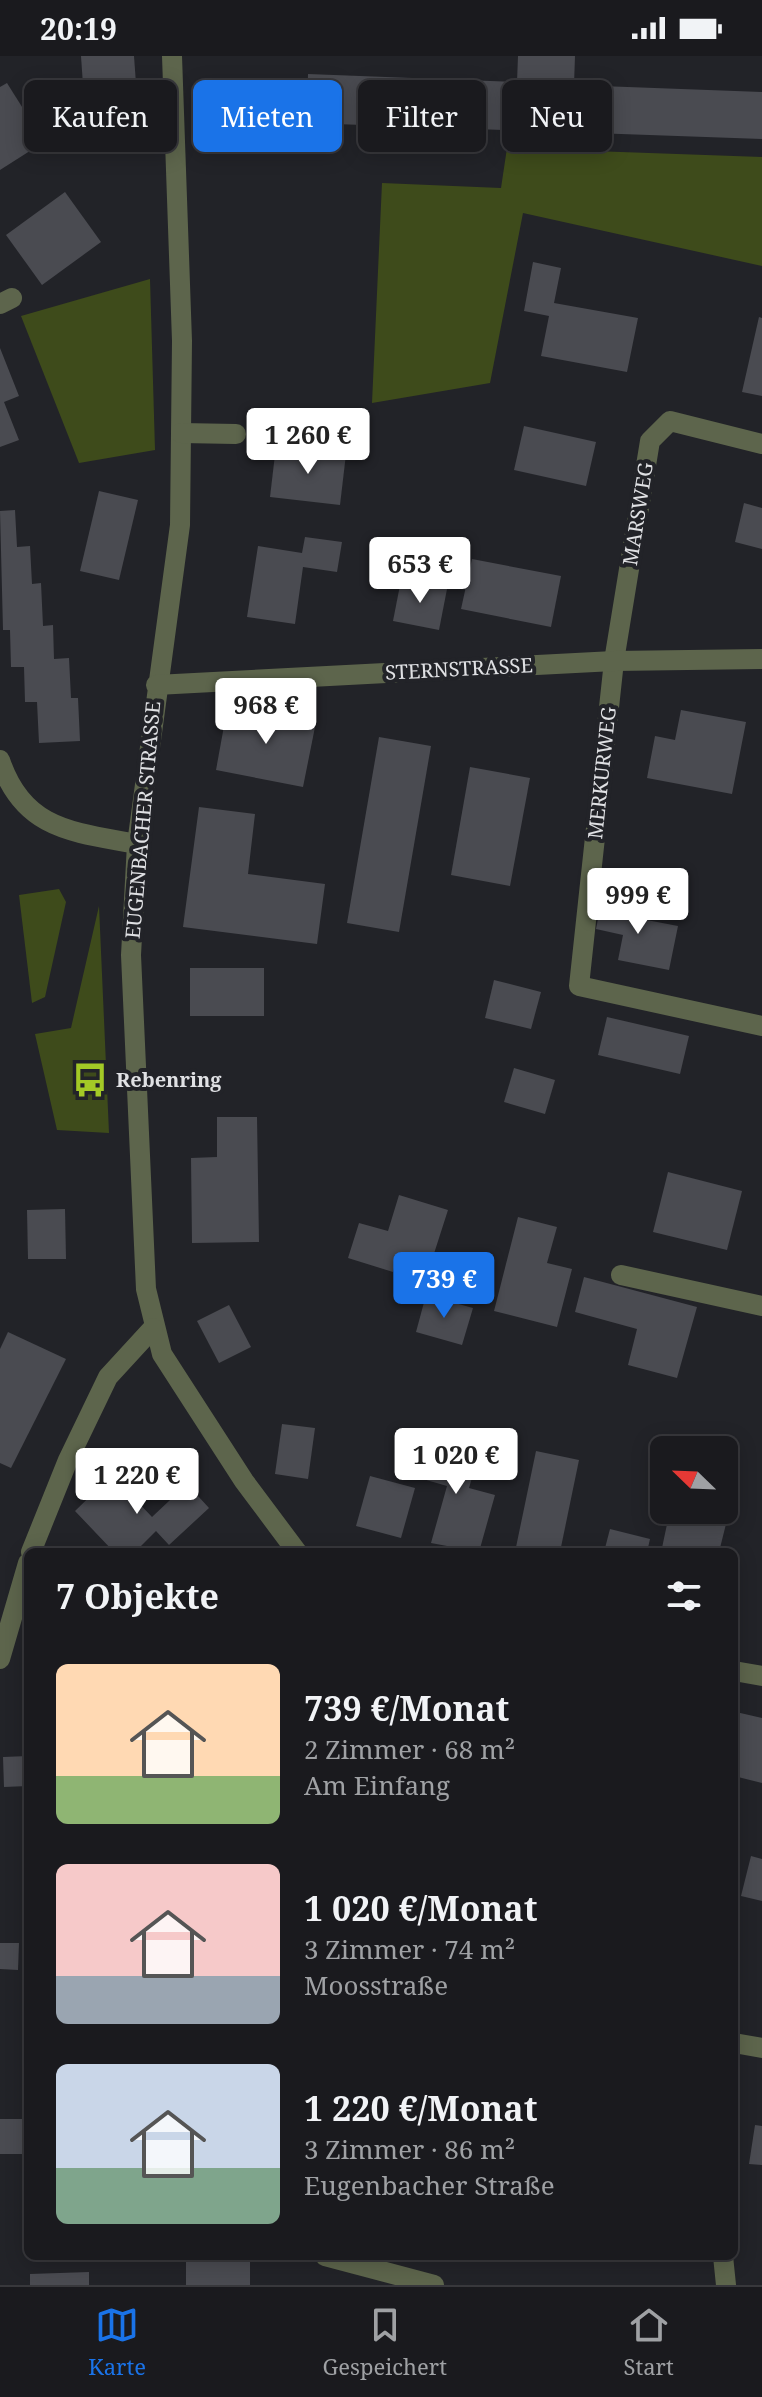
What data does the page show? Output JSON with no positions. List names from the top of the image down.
{
  "streets": {
    "street": [
      "MARSWEG",
      "STERNSTRASSE",
      "MERKURWEG",
      "EUGENBACHER STRASSE"
    ]
  },
  "crossings": [
    ["MARSWEG", "STERNSTRASSE"],
    ["MARSWEG", "MERKURWEG"],
    ["STERNSTRASSE", "MERKURWEG"],
    ["STERNSTRASSE", "EUGENBACHER STRASSE"]
  ],
  "places": {
    "bus stop": ["Rebenring"]
  },
  "north": "top left",
  "page": {
    "status": "20:19",
    "chip": [
      "Kaufen",
      "Mieten",
      "Filter",
      "Neu"
    ],
    "price": [
      "1 260 €",
      "653 €",
      "968 €",
      "999 €",
      "739 €",
      "1 020 €",
      "1 220 €"
    ],
    "heading": "7 Objekte",
    "list": [
      {
        "name": "739 €/Monat",
        "note": "2 Zimmer · 68 m² · Am Einfang"
      },
      {
        "name": "1 020 €/Monat",
        "note": "3 Zimmer · 74 m² · Moosstraße"
      },
      {
        "name": "1 220 €/Monat",
        "note": "3 Zimmer · 86 m² · Eugenbacher Straße"
      }
    ],
    "tabs": ["Karte", "Gespeichert", "Start"]
  }
}
